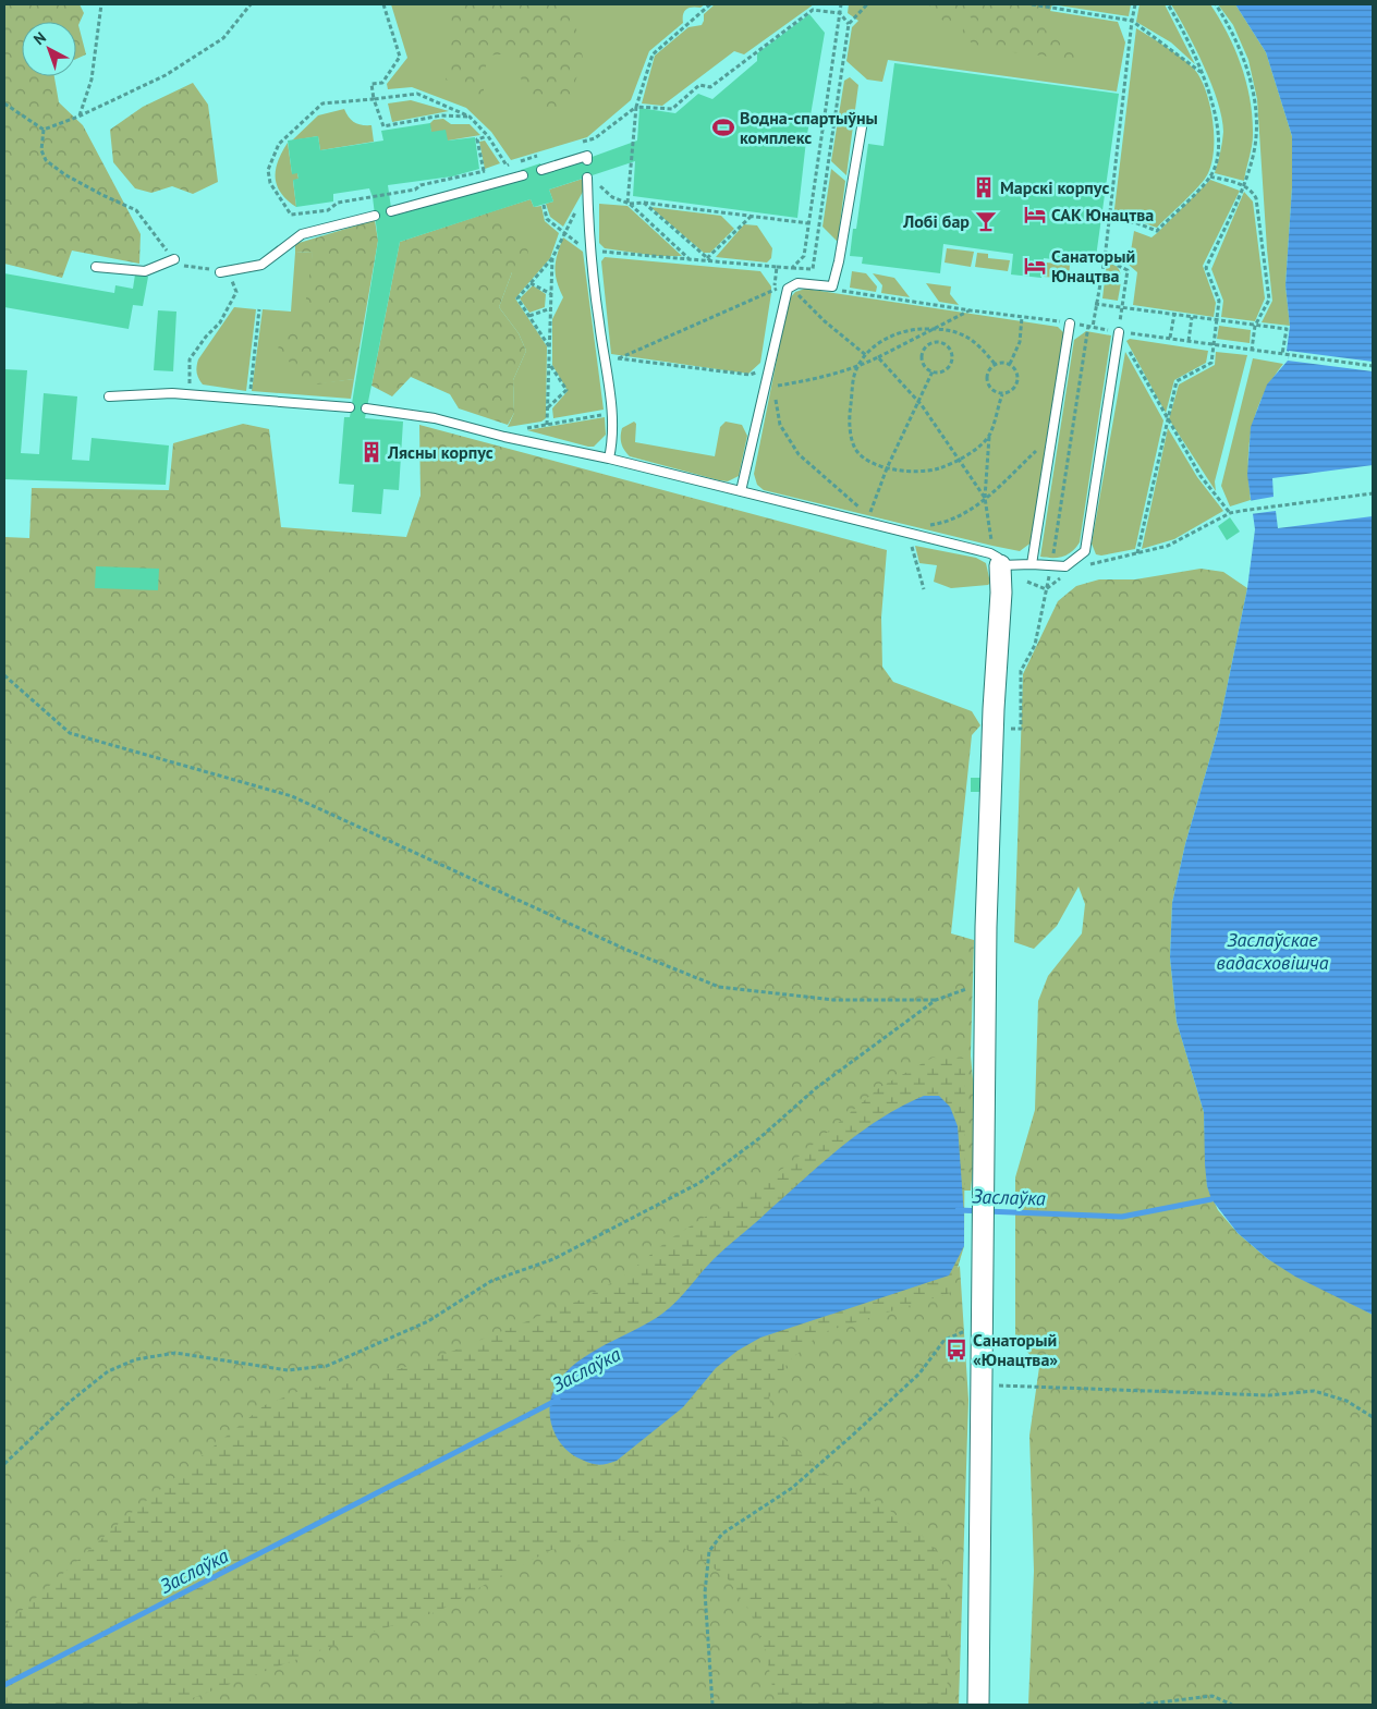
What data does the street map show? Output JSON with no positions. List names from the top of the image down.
{
  "water": ["Заслаўскае вадасховішча", "Заслаўка"],
  "places": {
    "sports": ["Водна-спартыўны комплекс"],
    "building": ["Марскі корпус", "Лясны корпус"],
    "hotel": ["САК Юнацтва", "Санаторый Юнацтва"],
    "bar": ["Лобі бар"],
    "bus stop": ["Санаторый «Юнацтва»"]
  },
  "north": "top left"
}
